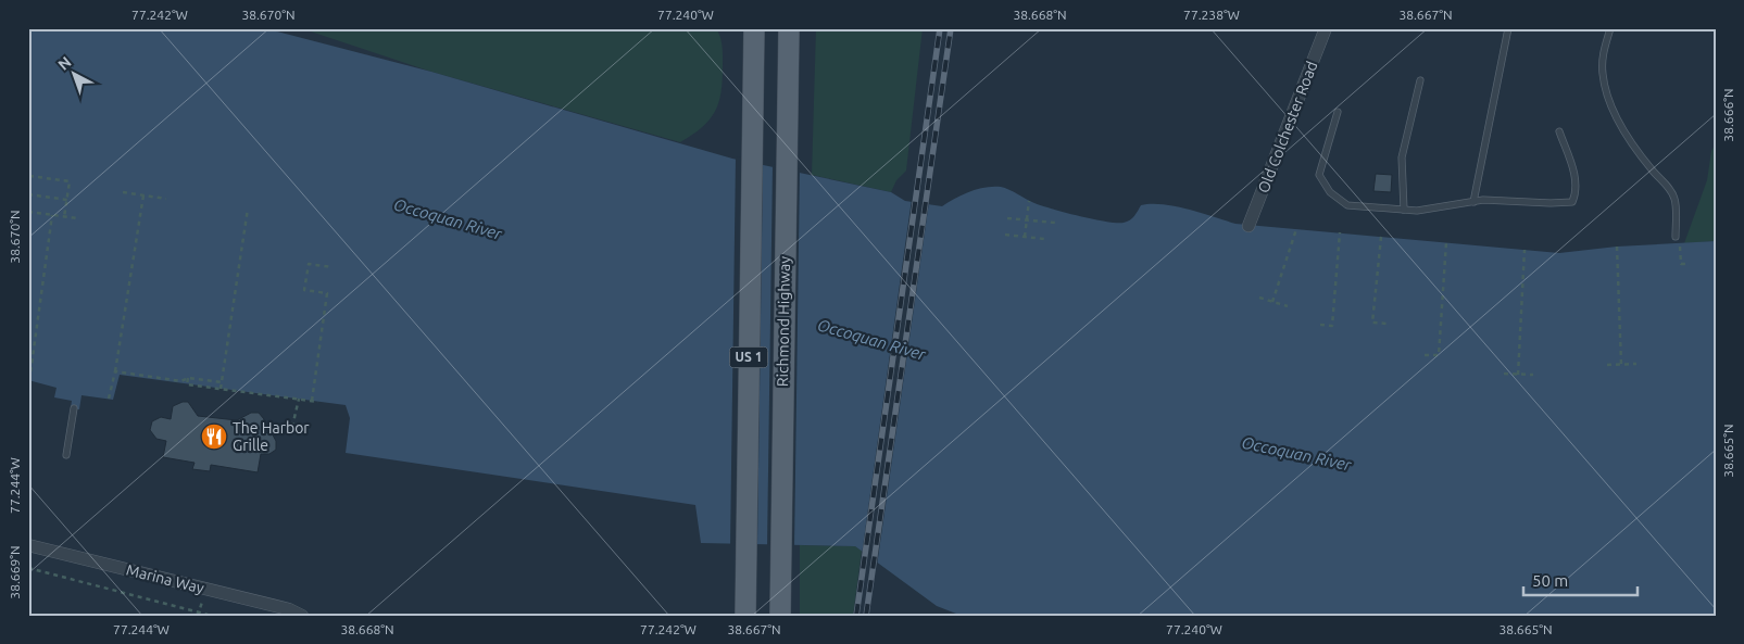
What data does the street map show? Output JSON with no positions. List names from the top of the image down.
{
  "streets": {
    "main road": ["Richmond Highway", "US 1"],
    "street": ["Old Colchester Road", "Marina Way"]
  },
  "water": ["Occoquan River"],
  "places": {
    "restaurant": ["The Harbor Grille"]
  },
  "scale_bar": "50 m",
  "north": "top left",
  "coordinates": [
    "77.242°W",
    "38.670°N",
    "77.240°W",
    "38.668°N",
    "77.238°W",
    "38.667°N",
    "38.666°N",
    "38.665°N",
    "77.244°W",
    "38.669°N"
  ]
}
